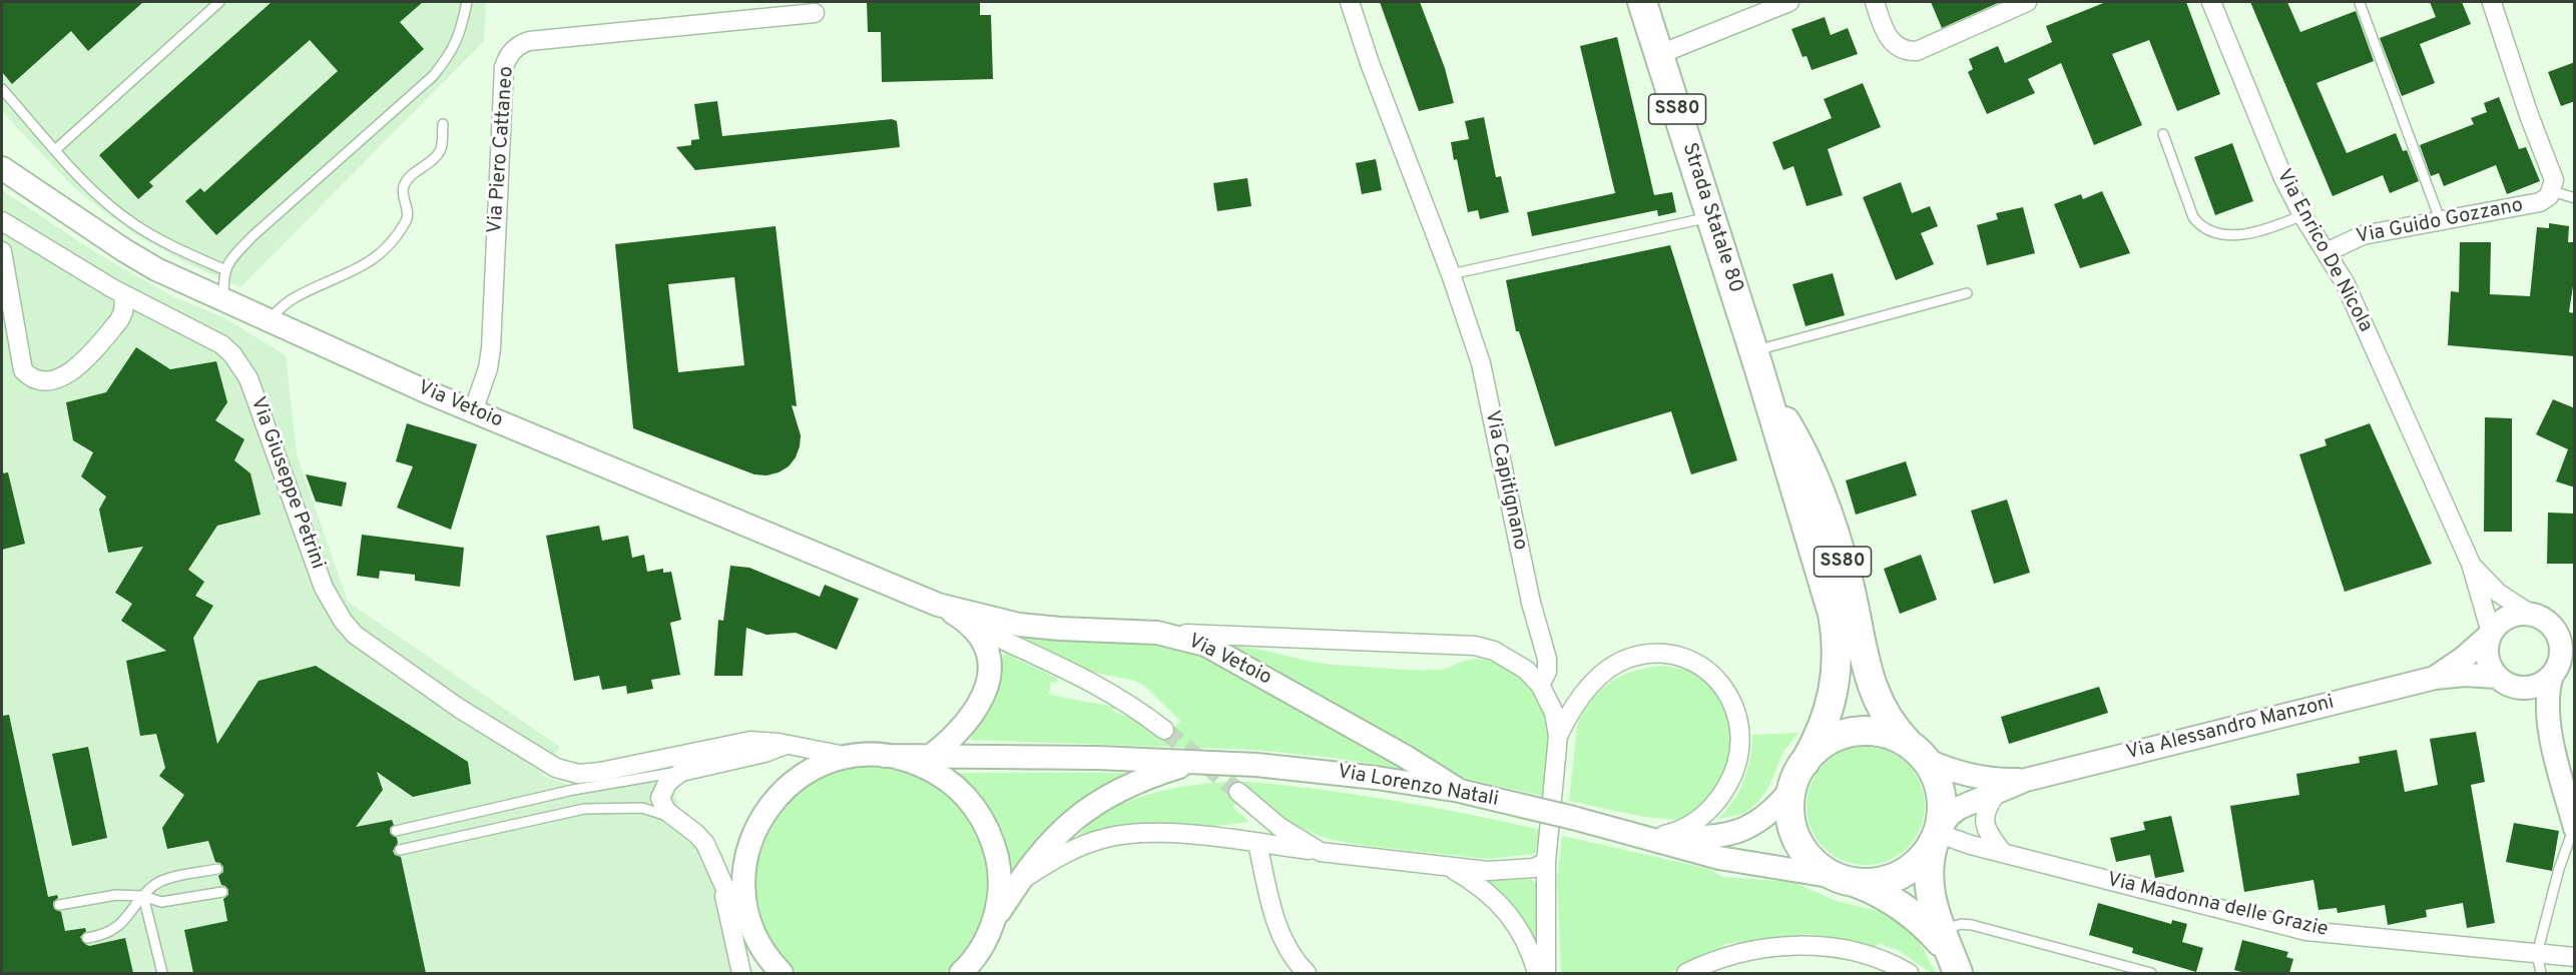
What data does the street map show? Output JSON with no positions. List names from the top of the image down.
{
  "streets": {
    "main road": ["SS80", "Strada Statale 80"],
    "street": [
      "Via Piero Cattaneo",
      "Via Guido Gozzano",
      "Via Enrico De Nicola",
      "Via Vetoio",
      "Via Capitignano",
      "Via Giuseppe Petrini",
      "Via Alessandro Manzoni",
      "Via Lorenzo Natali",
      "Via Madonna delle Grazie"
    ]
  },
  "crossings": [
    ["SS80", "Strada Statale 80"],
    ["SS80", "Via Alessandro Manzoni"],
    ["SS80", "Via Lorenzo Natali"],
    ["SS80", "Via Madonna delle Grazie"],
    ["Via Piero Cattaneo", "Via Vetoio"],
    ["Strada Statale 80", "Via Alessandro Manzoni"],
    ["Strada Statale 80", "Via Lorenzo Natali"],
    ["Strada Statale 80", "Via Madonna delle Grazie"],
    ["Via Guido Gozzano", "Via Enrico De Nicola"],
    ["Via Enrico De Nicola", "Via Alessandro Manzoni"],
    ["Via Vetoio", "Via Lorenzo Natali"],
    ["Via Alessandro Manzoni", "Via Lorenzo Natali"],
    ["Via Alessandro Manzoni", "Via Madonna delle Grazie"],
    ["Via Lorenzo Natali", "Via Madonna delle Grazie"]
  ]
}
